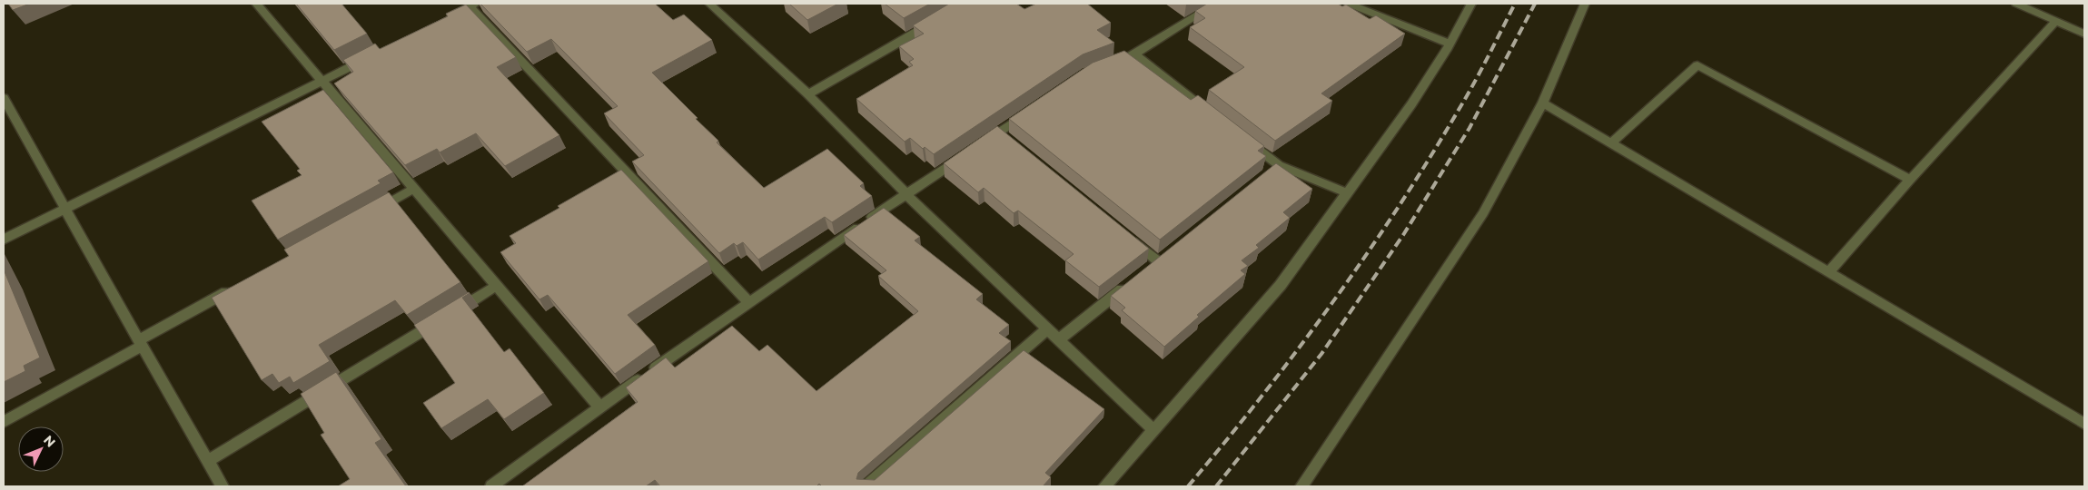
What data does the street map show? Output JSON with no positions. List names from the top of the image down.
{
  "north": "top right"
}
